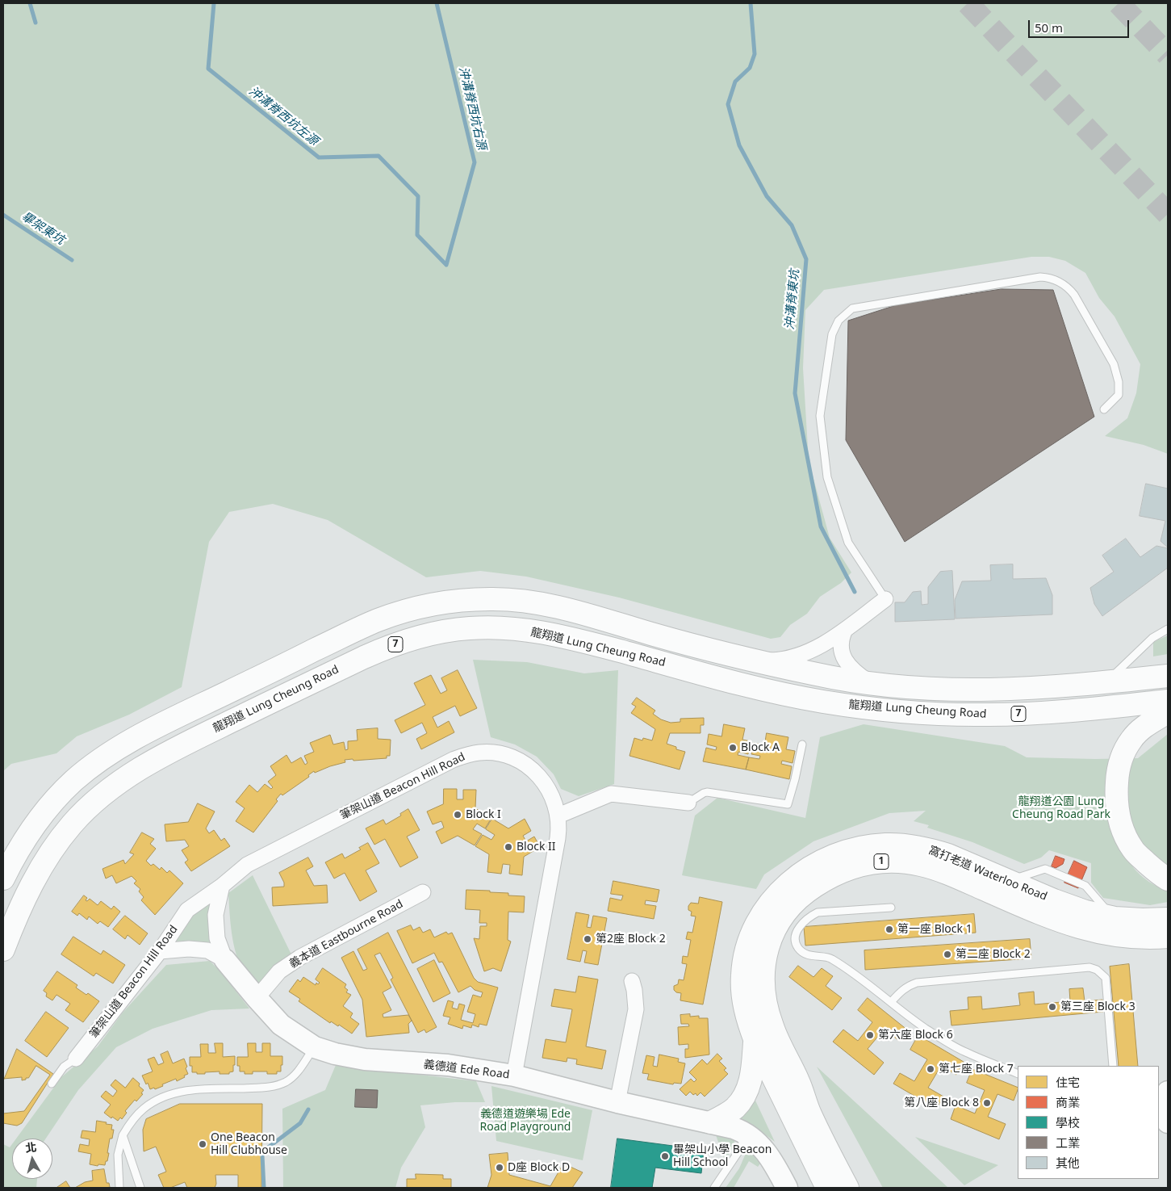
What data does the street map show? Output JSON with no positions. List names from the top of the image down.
{
  "streets": {
    "highway": [
      "7",
      "龍翔道 Lung Cheung Road",
      "1",
      "窩打老道 Waterloo Road"
    ],
    "street": ["筆架山道 Beacon Hill Road", "義本道 Eastbourne Road", "義德道 Ede Road"]
  },
  "crossings": [
    ["筆架山道 Beacon Hill Road", "義德道 Ede Road"],
    ["義本道 Eastbourne Road", "義德道 Ede Road"]
  ],
  "water": [
    "沖溝脊西坑右源",
    "沖溝脊西坑左源",
    "畢架東坑",
    "沖溝脊東坑"
  ],
  "parks": ["龍翔道公園 Lung Cheung Road Park", "義德道遊樂場 Ede Road Playground"],
  "places": [
    "Block A",
    "Block I",
    "Block II",
    "第一座 Block 1",
    "第2座 Block 2",
    "第二座 Block 2",
    "第三座 Block 3",
    "第六座 Block 6",
    "第七座 Block 7",
    "第八座 Block 8",
    "One Beacon Hill Clubhouse",
    "畢架山小學 Beacon Hill School",
    "D座 Block D"
  ],
  "legend": [
    "住宅",
    "商業",
    "學校",
    "工業",
    "其他"
  ],
  "scale_bar": "50 m",
  "north": "top"
}
